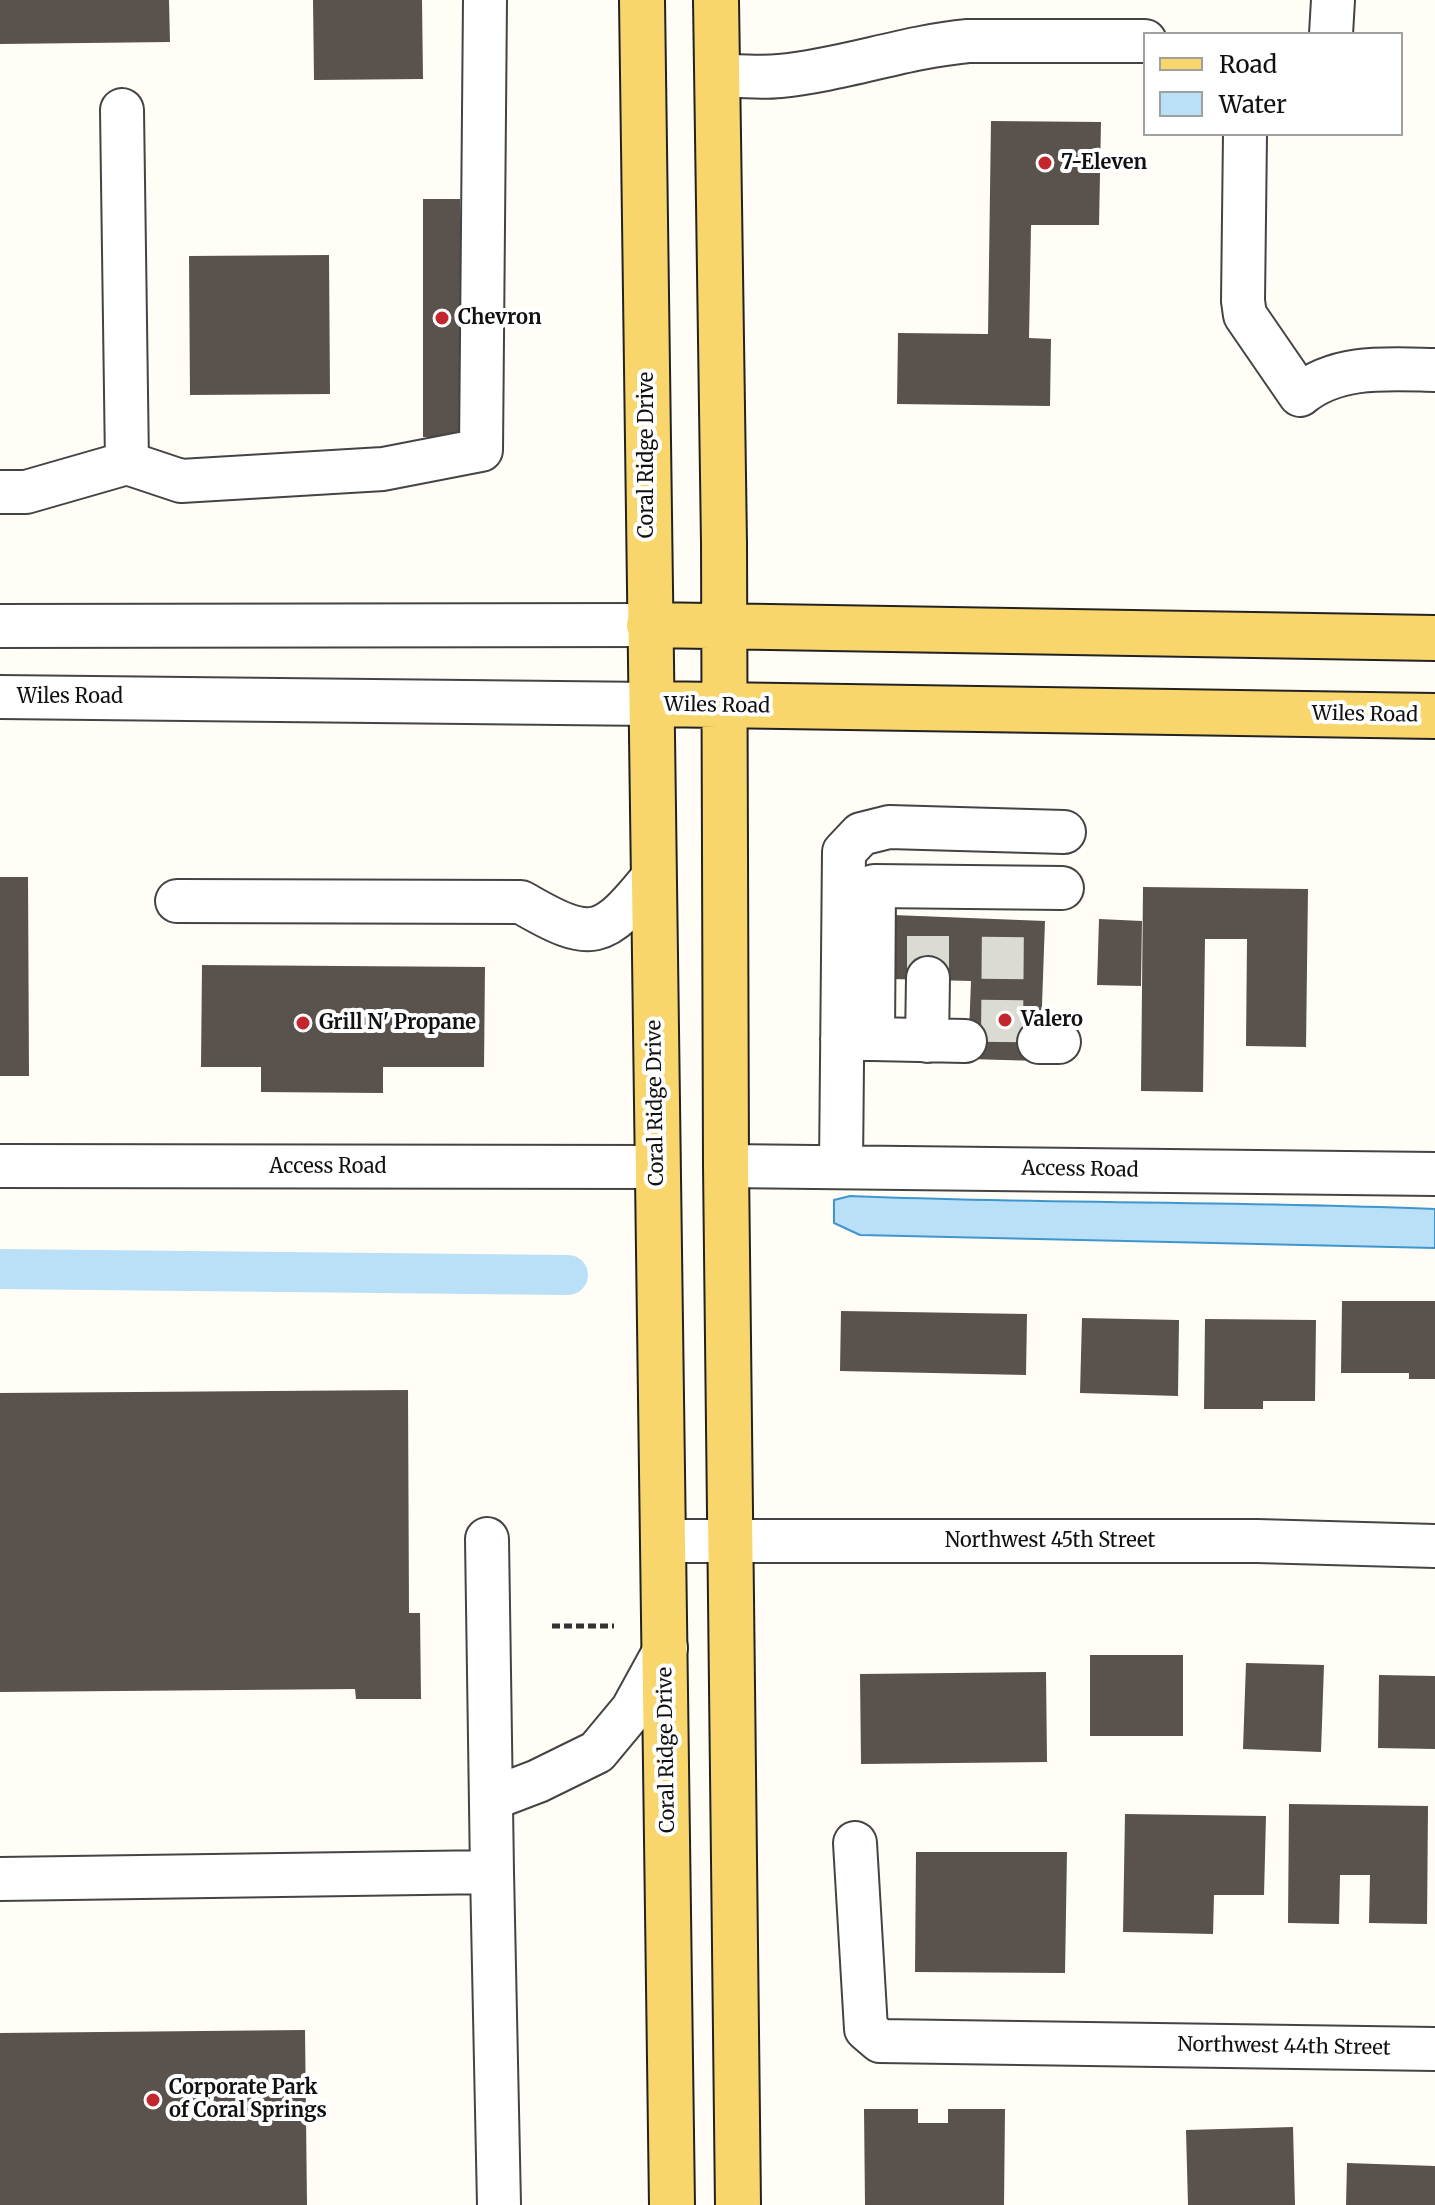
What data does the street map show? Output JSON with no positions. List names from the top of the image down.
{
  "streets": {
    "main road": ["Coral Ridge Drive", "Wiles Road"],
    "street": ["Access Road", "Northwest 45th Street", "Northwest 44th Street"]
  },
  "crossings": [
    ["Coral Ridge Drive", "Wiles Road"],
    ["Coral Ridge Drive", "Access Road"],
    ["Coral Ridge Drive", "Northwest 45th Street"]
  ],
  "places": [
    "7-Eleven",
    "Chevron",
    "Valero",
    "Grill N' Propane",
    "Corporate Park of Coral Springs"
  ],
  "legend": ["Road", "Water"]
}
